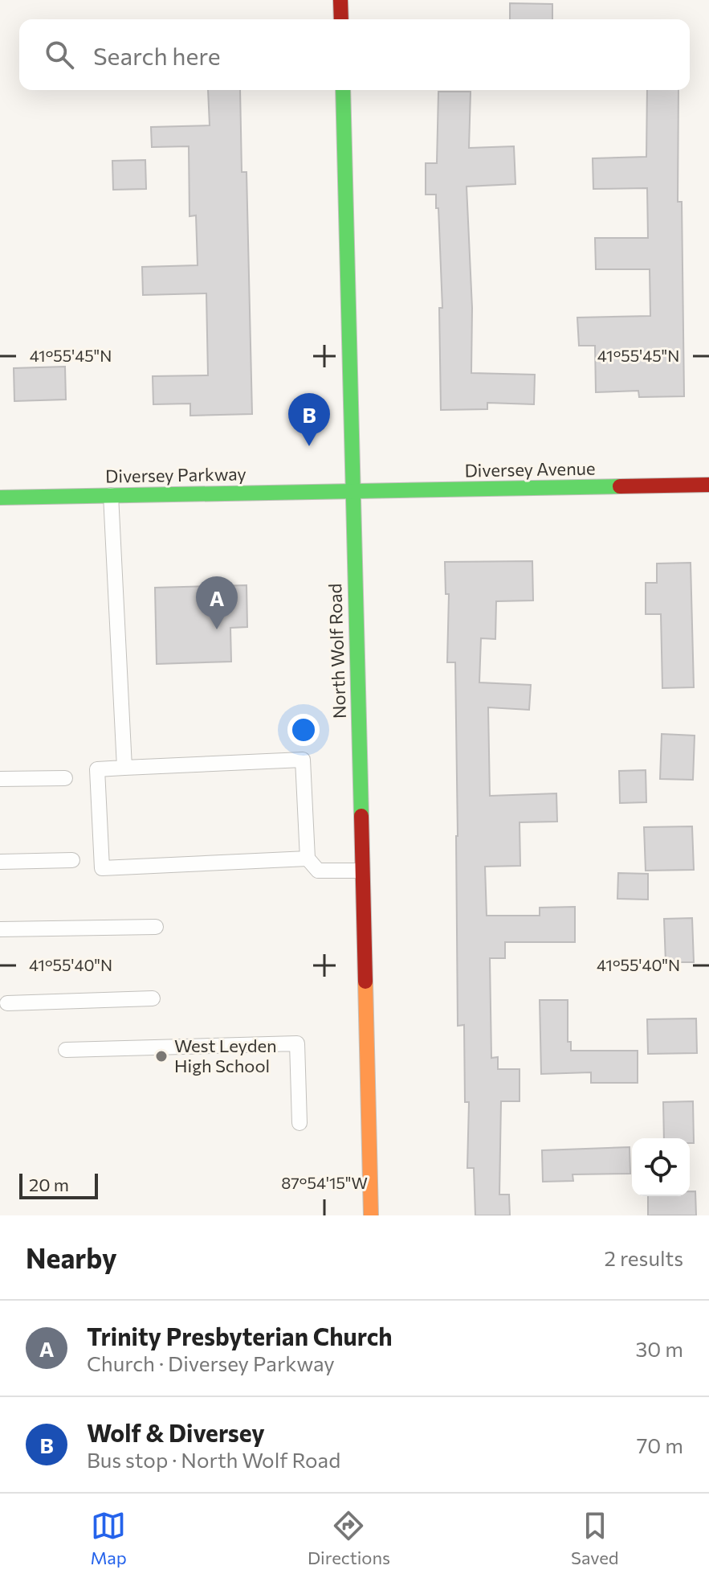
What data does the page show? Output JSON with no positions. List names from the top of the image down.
{
  "streets": {
    "main road": ["Diversey Avenue", "Diversey Parkway", "North Wolf Road"]
  },
  "crossings": [
    ["Diversey Avenue", "Diversey Parkway"],
    ["Diversey Avenue", "North Wolf Road"],
    ["Diversey Parkway", "North Wolf Road"]
  ],
  "places": ["West Leyden High School"],
  "scale_bar": "20 m",
  "page": {
    "search": "Search here",
    "pins": ["B", "A"],
    "scale": "20 m",
    "heading": ["Nearby", "2 results"],
    "list": [
      {
        "mark": "A",
        "name": "Trinity Presbyterian Church",
        "note": "Church · Diversey Parkway",
        "value": "30 m"
      },
      {
        "mark": "B",
        "name": "Wolf & Diversey",
        "note": "Bus stop · North Wolf Road",
        "value": "70 m"
      }
    ],
    "nav": ["Map", "Directions", "Saved"]
  },
  "coordinates": ["41°55'45\"N", "41°55'40\"N", "87°54'15\"W"]
}
